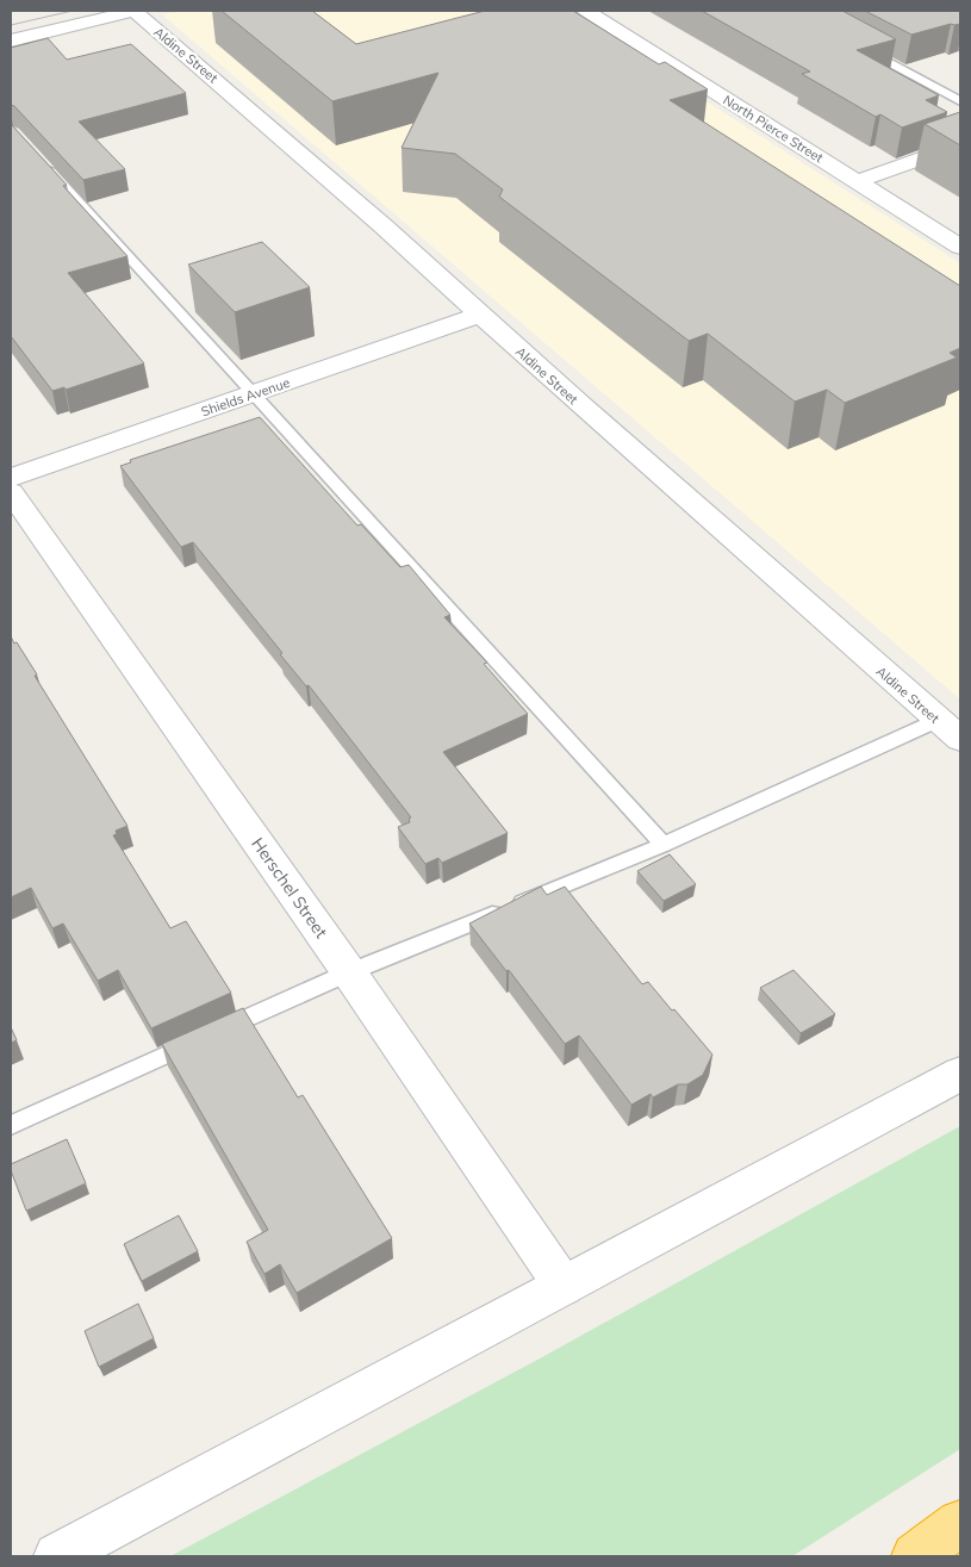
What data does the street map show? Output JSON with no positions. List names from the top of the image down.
{
  "streets": {
    "street": [
      "Aldine Street",
      "North Pierce Street",
      "Shields Avenue",
      "Herschel Street"
    ]
  },
  "crossings": [
    ["Aldine Street", "Shields Avenue"]
  ]
}
